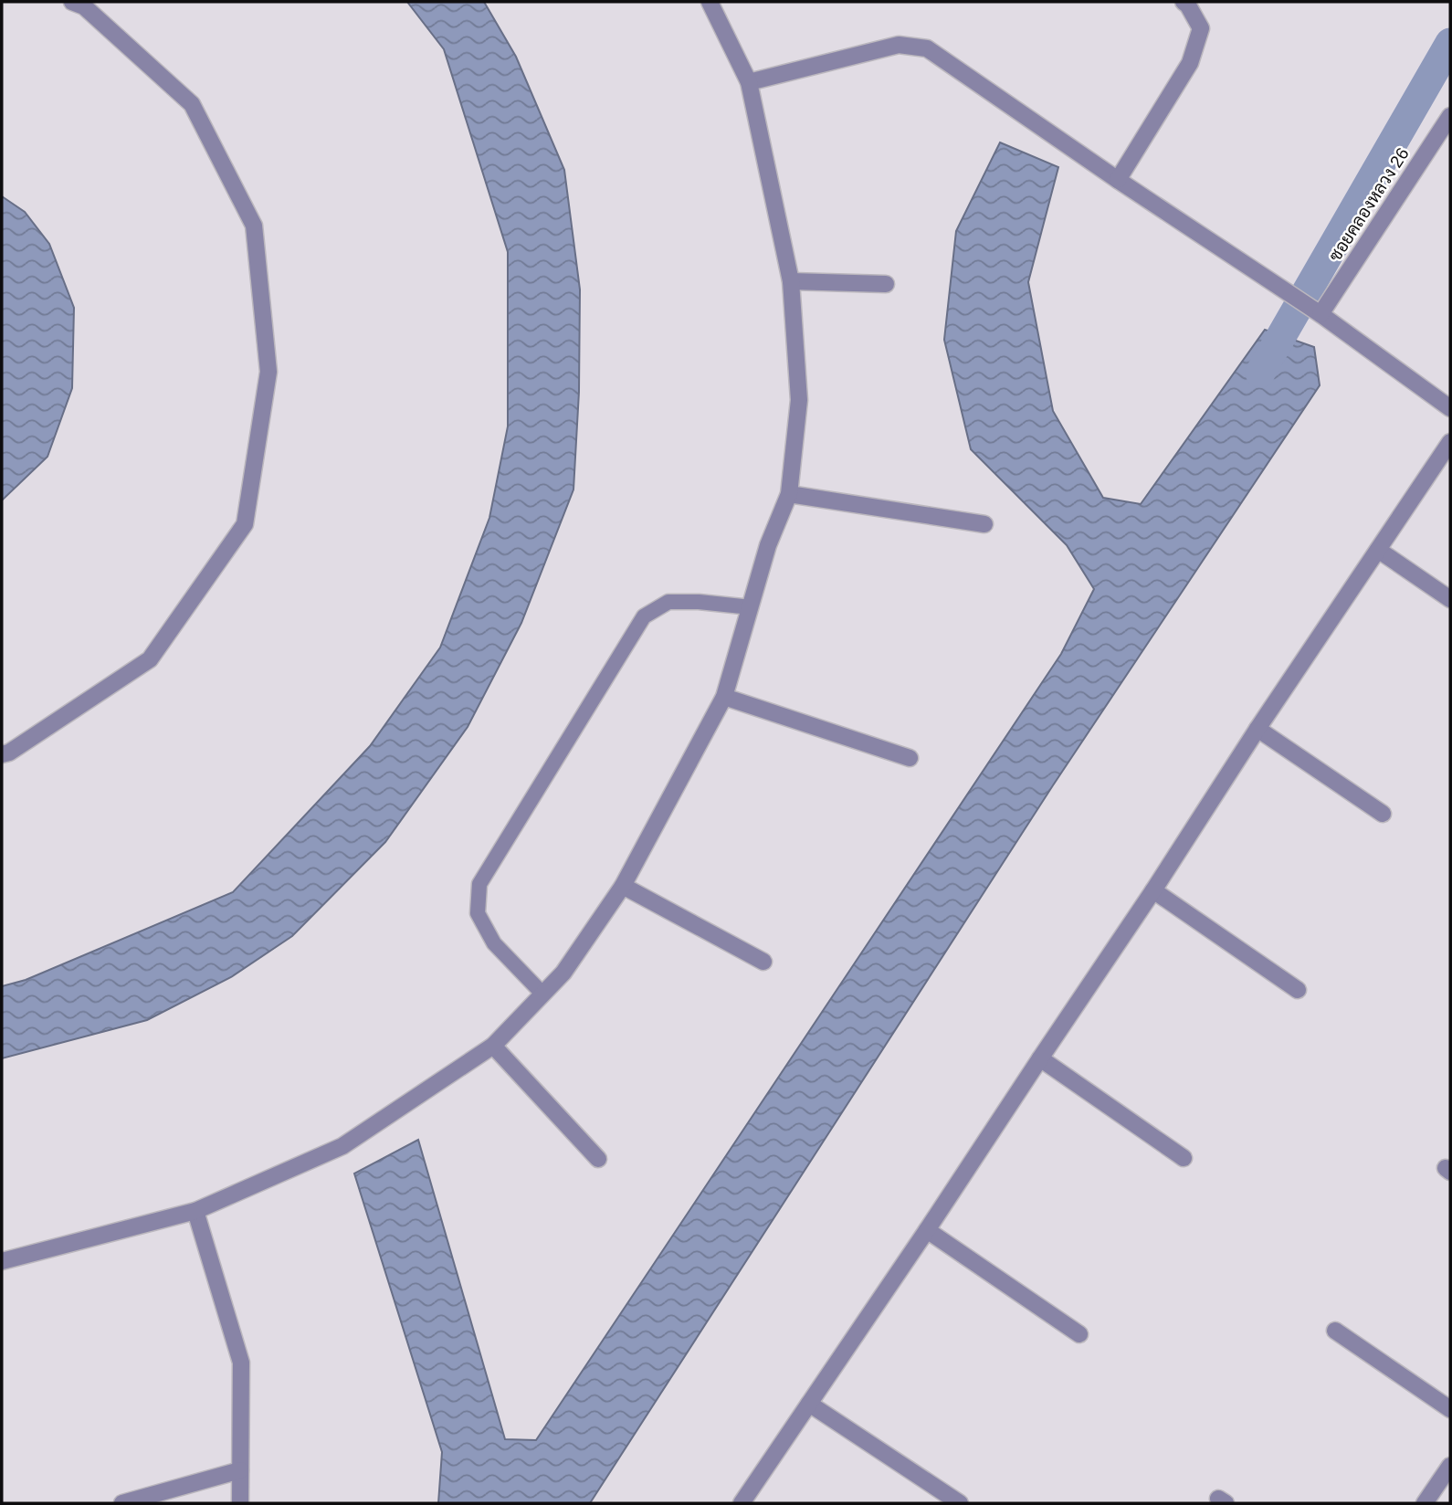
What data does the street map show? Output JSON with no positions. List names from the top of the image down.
{
  "streets": {
    "street": ["ซอยคลองหลวง 26"]
  }
}
